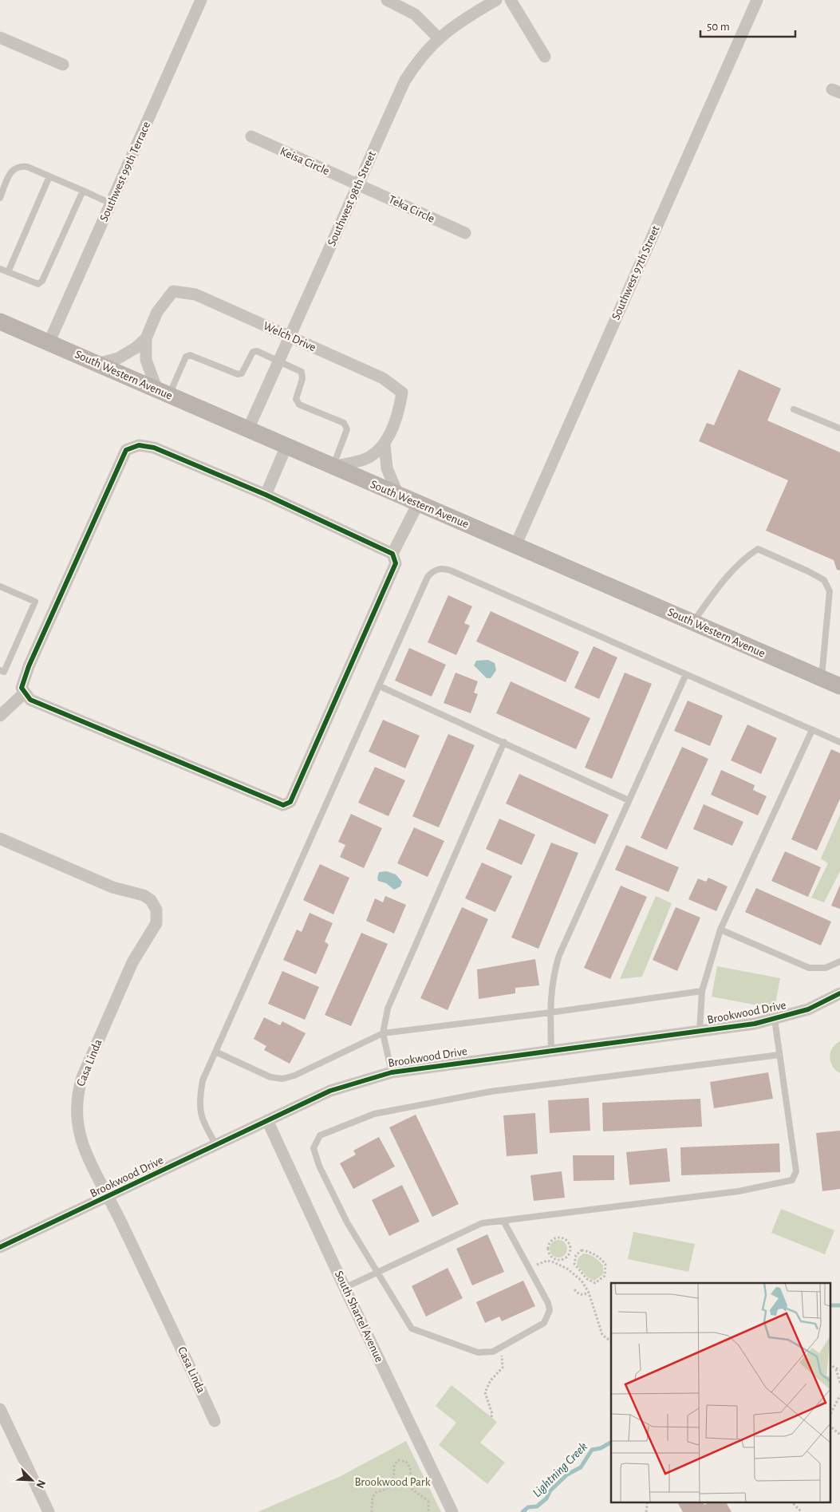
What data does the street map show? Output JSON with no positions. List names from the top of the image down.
{
  "streets": {
    "main road": ["South Western Avenue"],
    "street": [
      "Keisa Circle",
      "Southwest 99th Terrace",
      "Southwest 98th Street",
      "Teka Circle",
      "Southwest 97th Street",
      "Welch Drive",
      "Brookwood Drive",
      "Casa Linda",
      "South Shartel Avenue"
    ]
  },
  "crossings": [
    ["Keisa Circle", "Southwest 98th Street"],
    ["Keisa Circle", "Teka Circle"],
    ["Southwest 99th Terrace", "South Western Avenue"],
    ["Southwest 98th Street", "Teka Circle"],
    ["Southwest 98th Street", "Welch Drive"],
    ["Southwest 98th Street", "South Western Avenue"],
    ["Southwest 97th Street", "South Western Avenue"],
    ["Welch Drive", "South Western Avenue"],
    ["Brookwood Drive", "Casa Linda"],
    ["Brookwood Drive", "South Shartel Avenue"]
  ],
  "water": ["Lightning Creek"],
  "parks": ["Brookwood Park"],
  "scale_bar": "50 m",
  "north": "bottom right"
}
